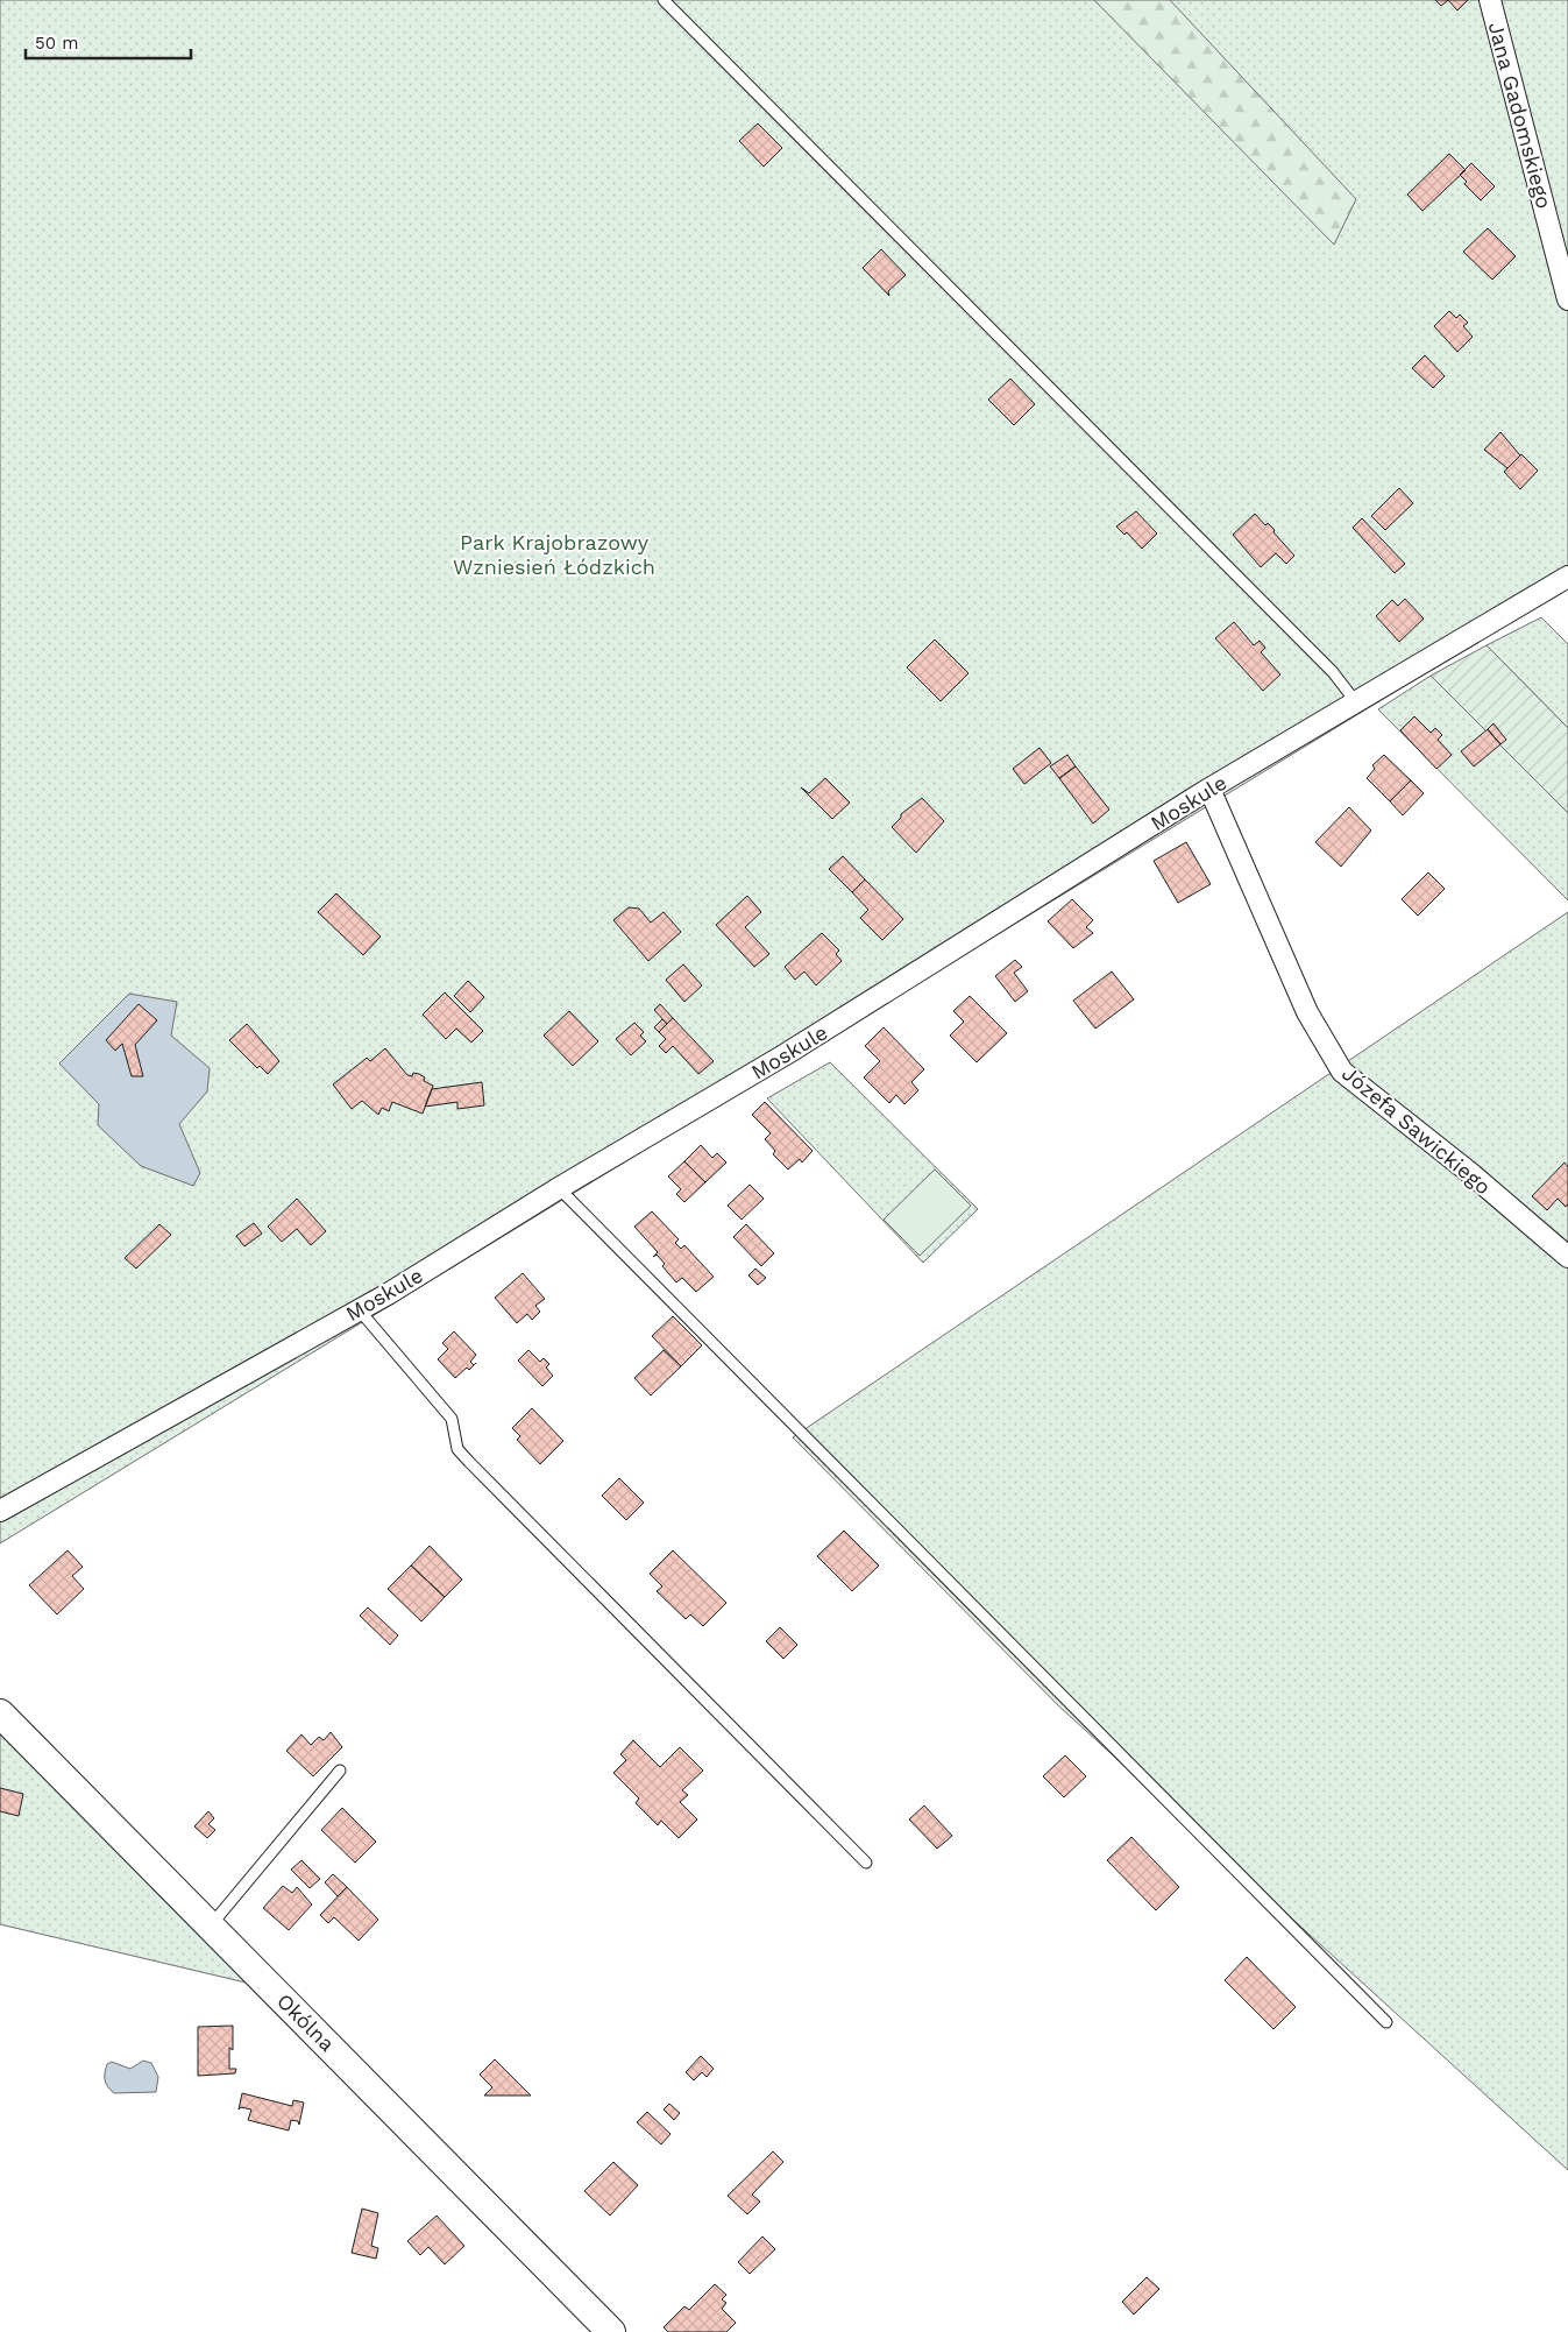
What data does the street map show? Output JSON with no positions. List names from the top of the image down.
{
  "streets": {
    "street": [
      "Jana Gadomskiego",
      "Moskule",
      "Józefa Sawickiego",
      "Okólna"
    ]
  },
  "crossings": [
    ["Moskule", "Józefa Sawickiego"]
  ],
  "parks": ["Park Krajobrazowy Wzniesień Łódzkich"],
  "scale_bar": "50 m"
}
